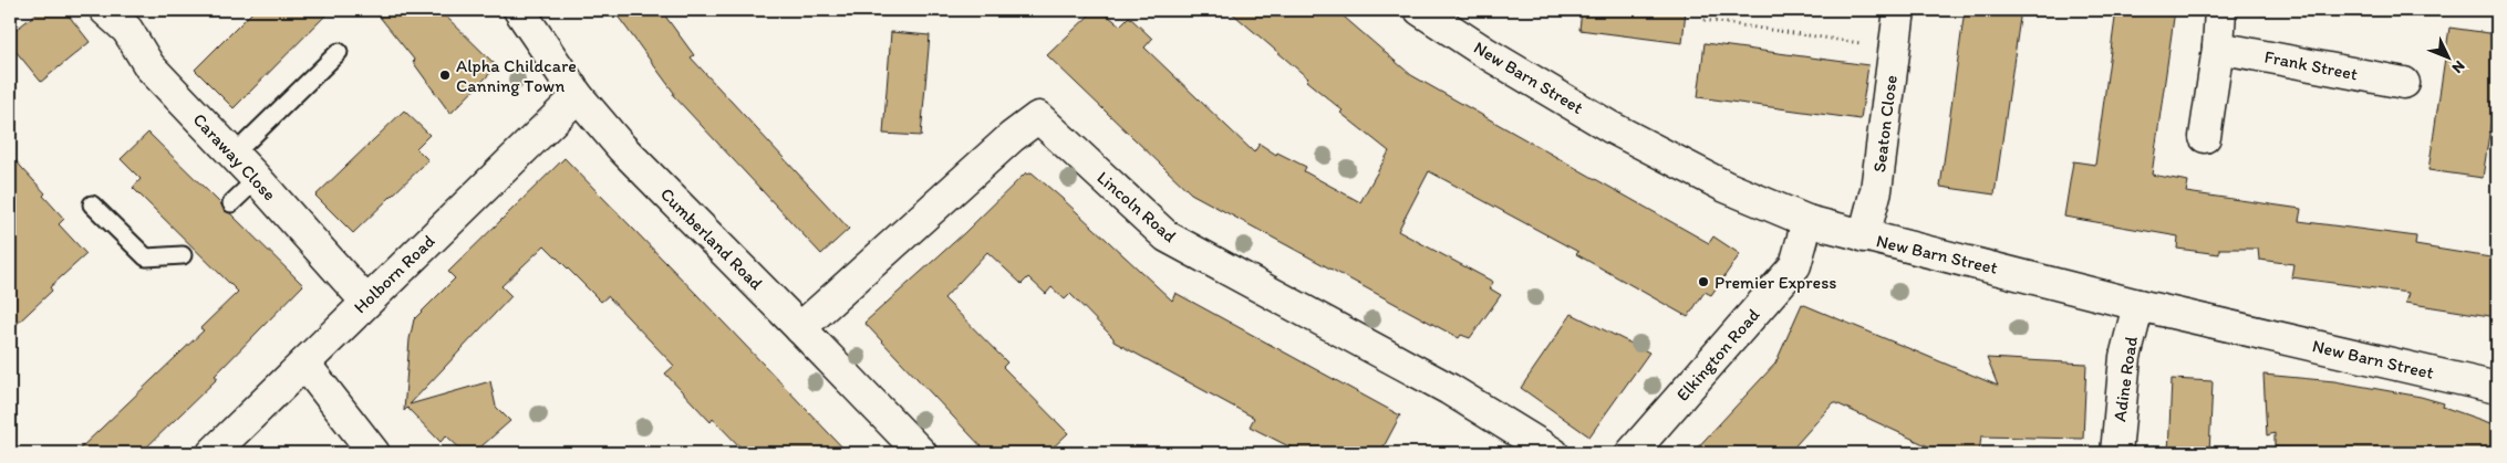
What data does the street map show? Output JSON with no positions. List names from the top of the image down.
{
  "streets": {
    "street": [
      "Frank Street",
      "New Barn Street",
      "Seaton Close",
      "Caraway Close",
      "Lincoln Road",
      "Cumberland Road",
      "Holborn Road",
      "Elkington Road",
      "Adine Road"
    ]
  },
  "crossings": [
    ["New Barn Street", "Seaton Close"],
    ["New Barn Street", "Elkington Road"],
    ["New Barn Street", "Adine Road"],
    ["Caraway Close", "Holborn Road"],
    ["Lincoln Road", "Cumberland Road"],
    ["Cumberland Road", "Holborn Road"]
  ],
  "places": ["Alpha Childcare Canning Town", "Premier Express"],
  "north": "bottom right"
}
